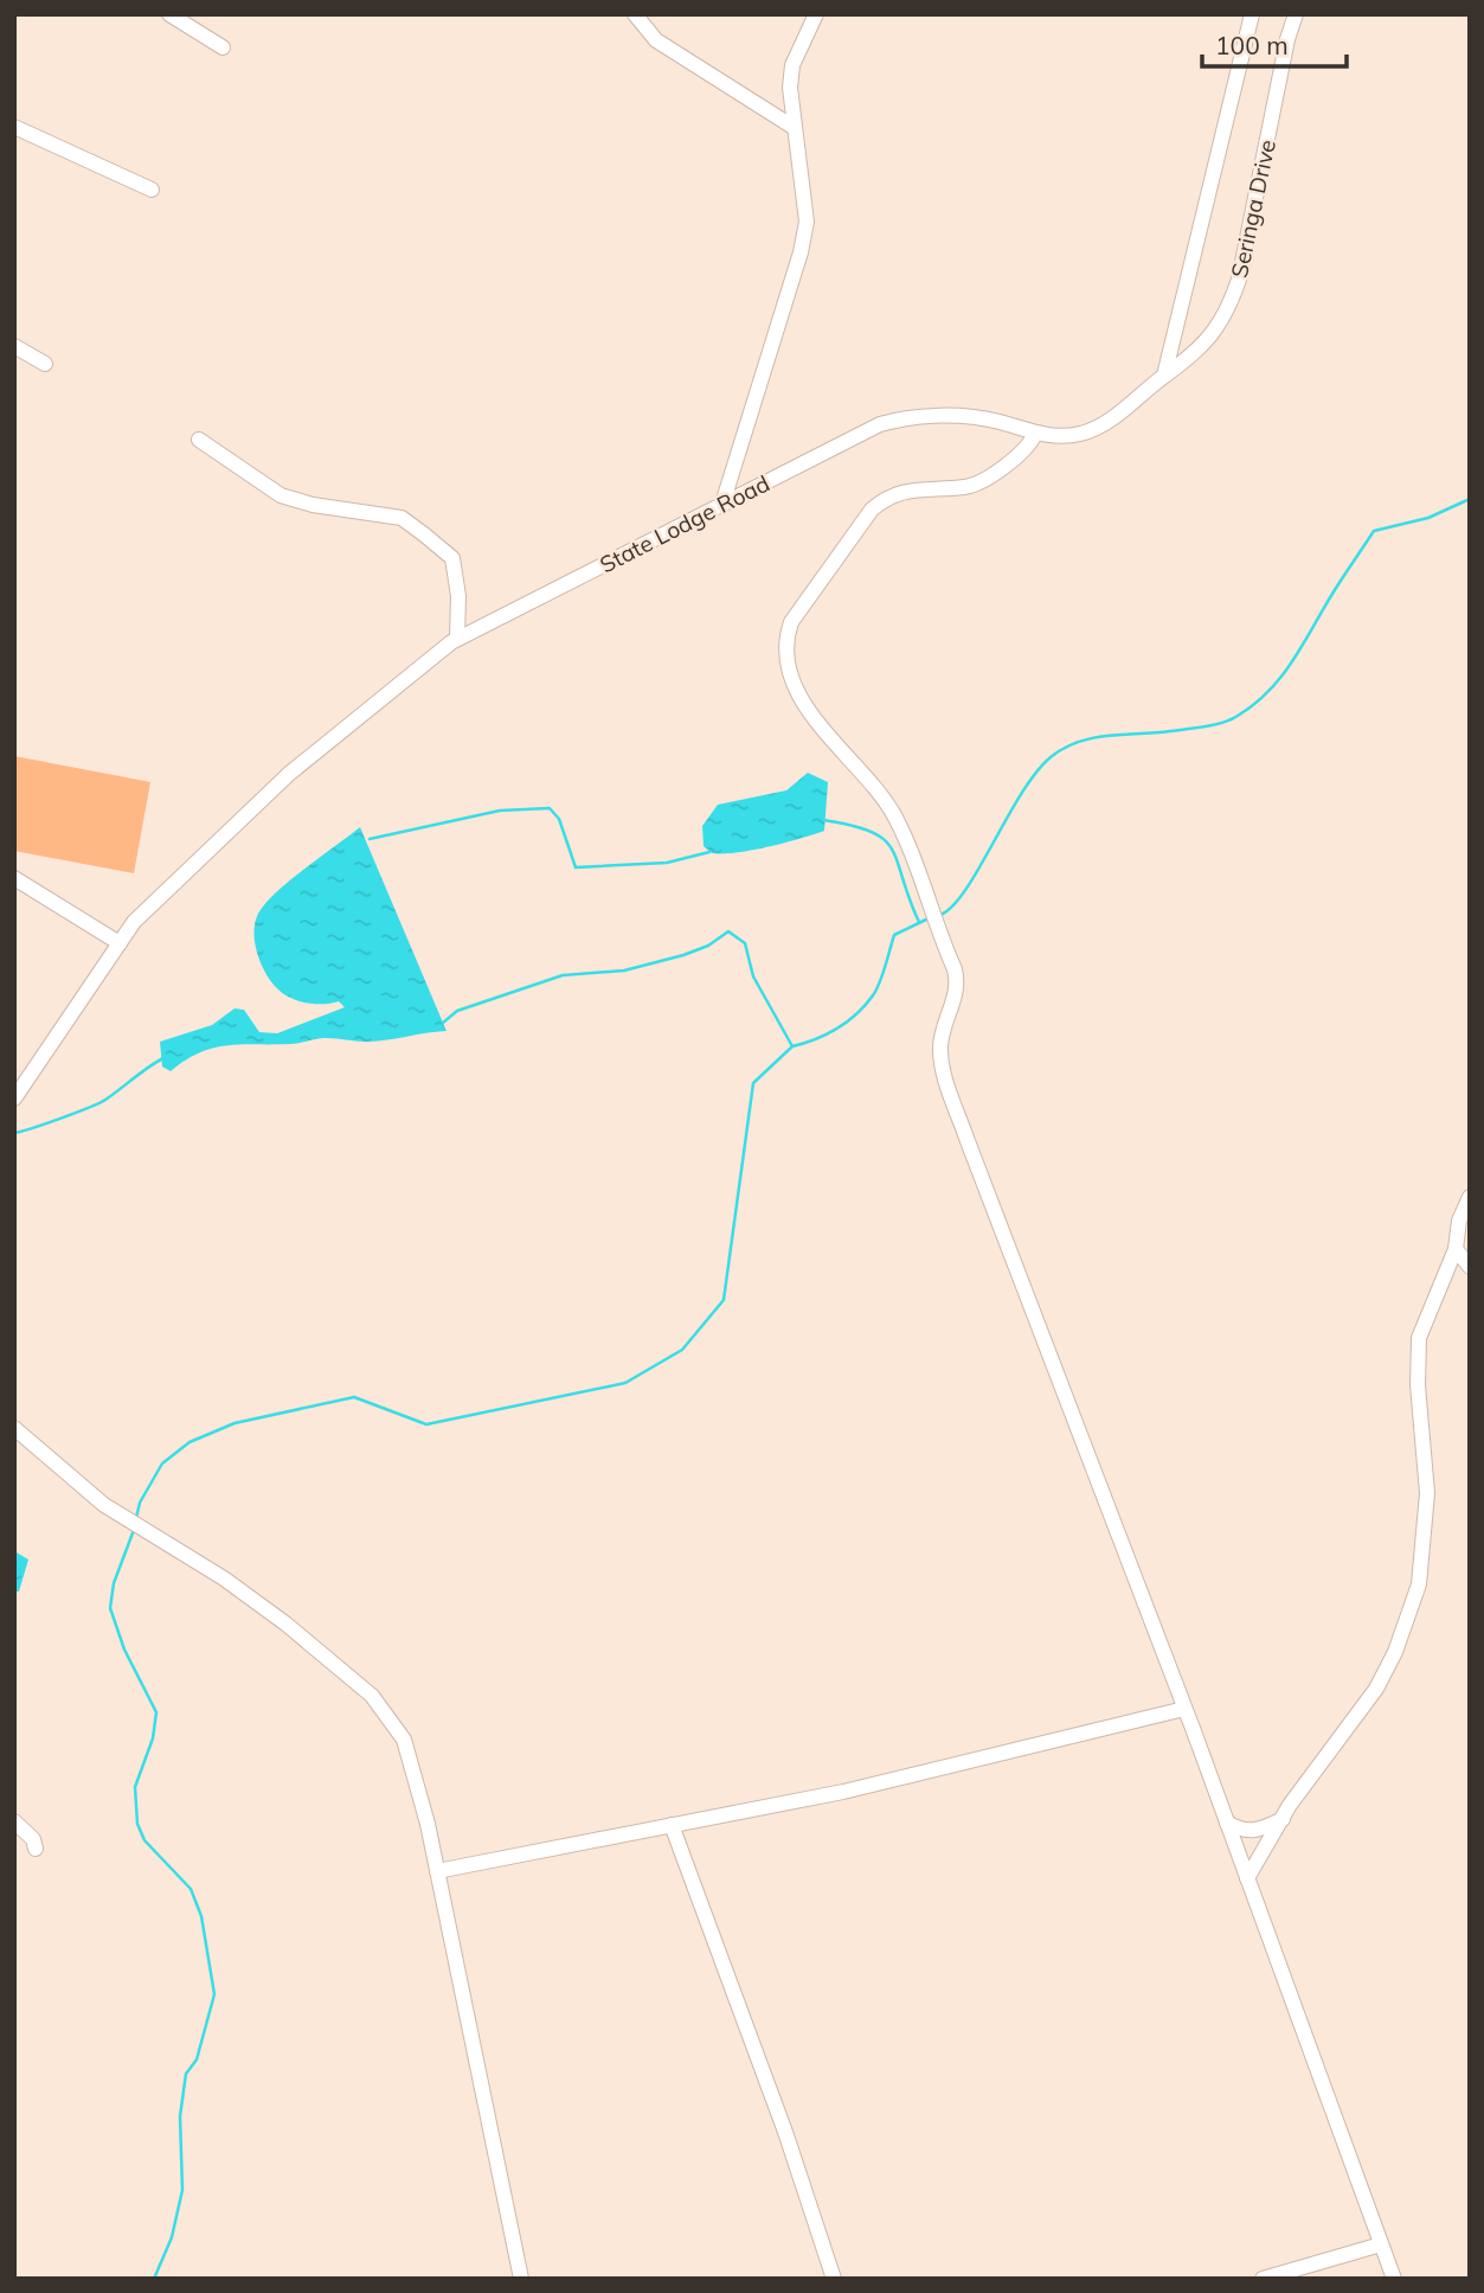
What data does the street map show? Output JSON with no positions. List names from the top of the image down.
{
  "streets": {
    "street": ["Seringa Drive", "State Lodge Road"]
  },
  "crossings": [
    ["Seringa Drive", "State Lodge Road"]
  ],
  "scale_bar": "100 m"
}
